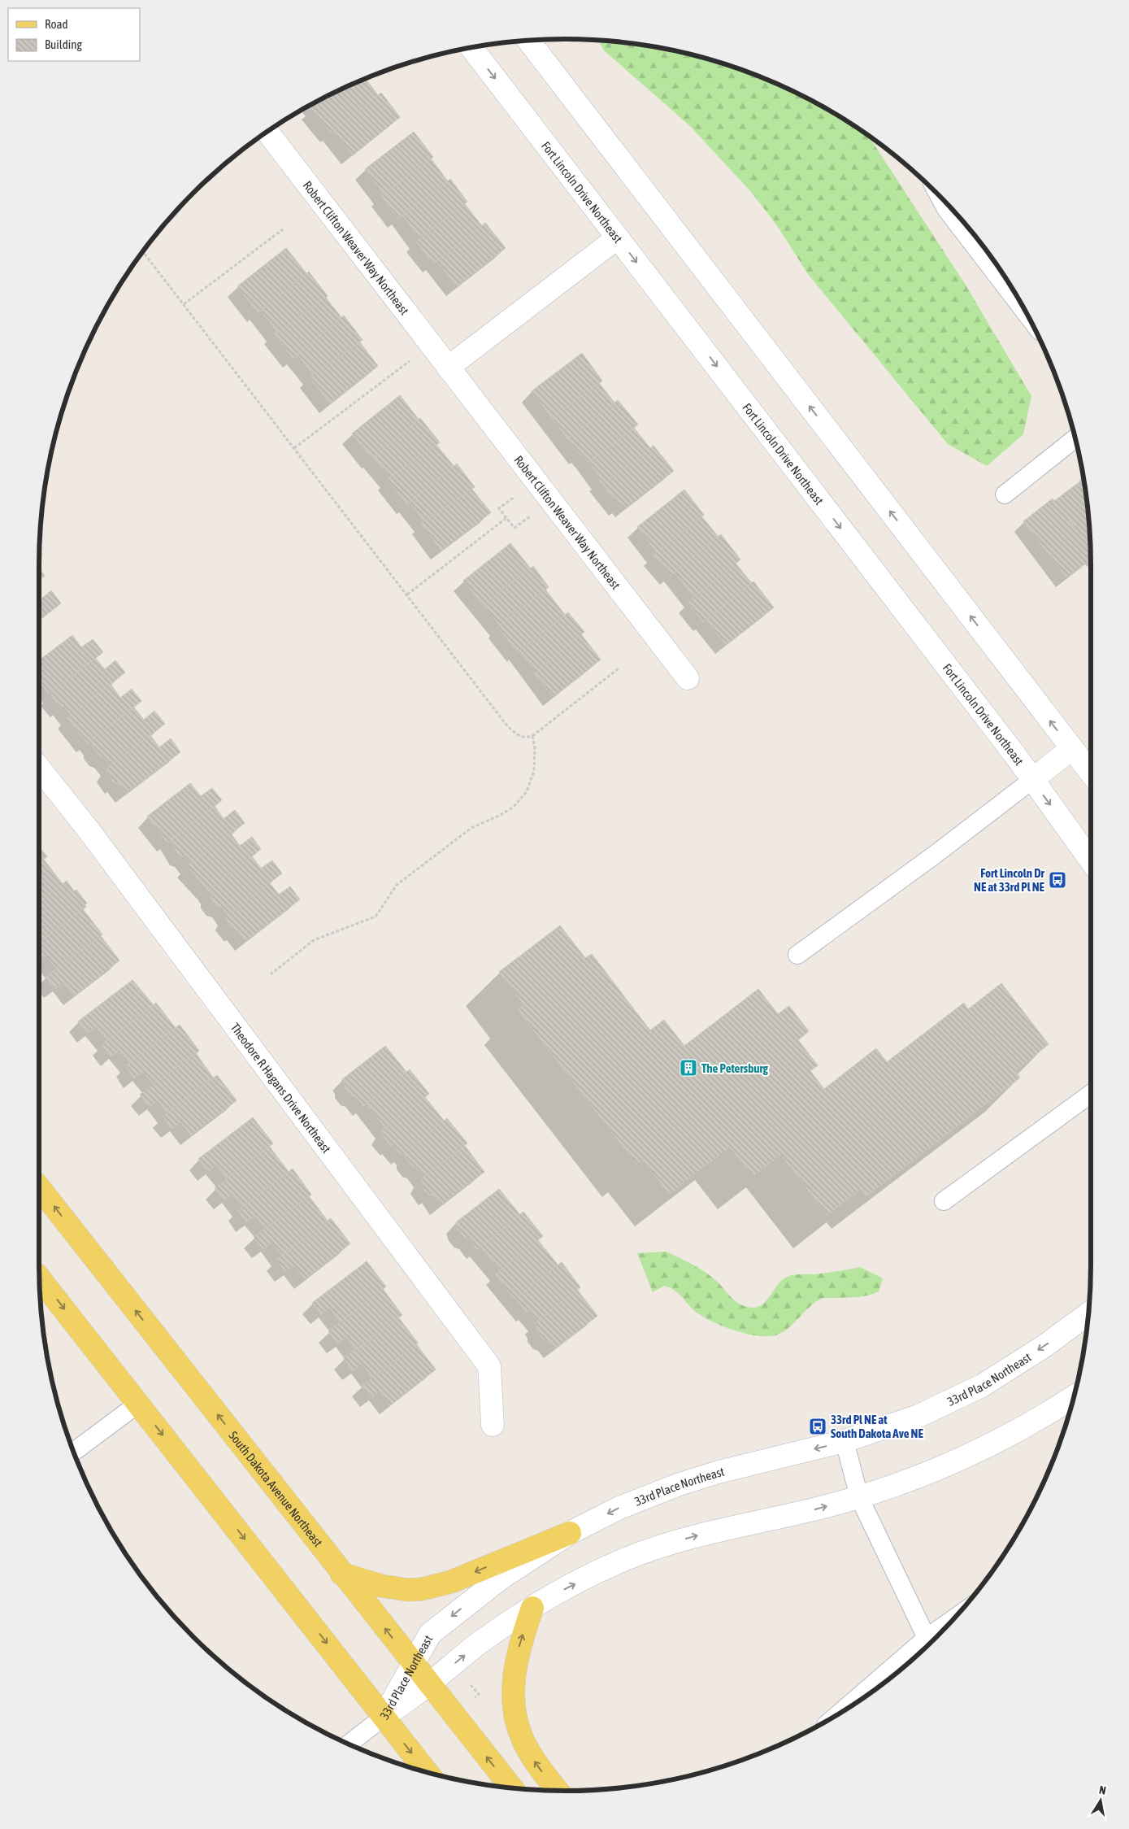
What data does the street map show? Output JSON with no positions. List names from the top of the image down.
{
  "streets": {
    "main road": ["South Dakota Avenue Northeast"],
    "street": [
      "Fort Lincoln Drive Northeast",
      "Robert Clifton Weaver Way Northeast",
      "Theodore R Hagans Drive Northeast",
      "33rd Place Northeast"
    ]
  },
  "crossings": [
    ["33rd Place Northeast", "South Dakota Avenue Northeast"]
  ],
  "places": {
    "bus stop": ["Fort Lincoln Dr NE at 33rd Pl NE", "33rd Pl NE at South Dakota Ave NE"],
    "building": ["The Petersburg"]
  },
  "legend": ["Road", "Building"],
  "north": "top"
}
